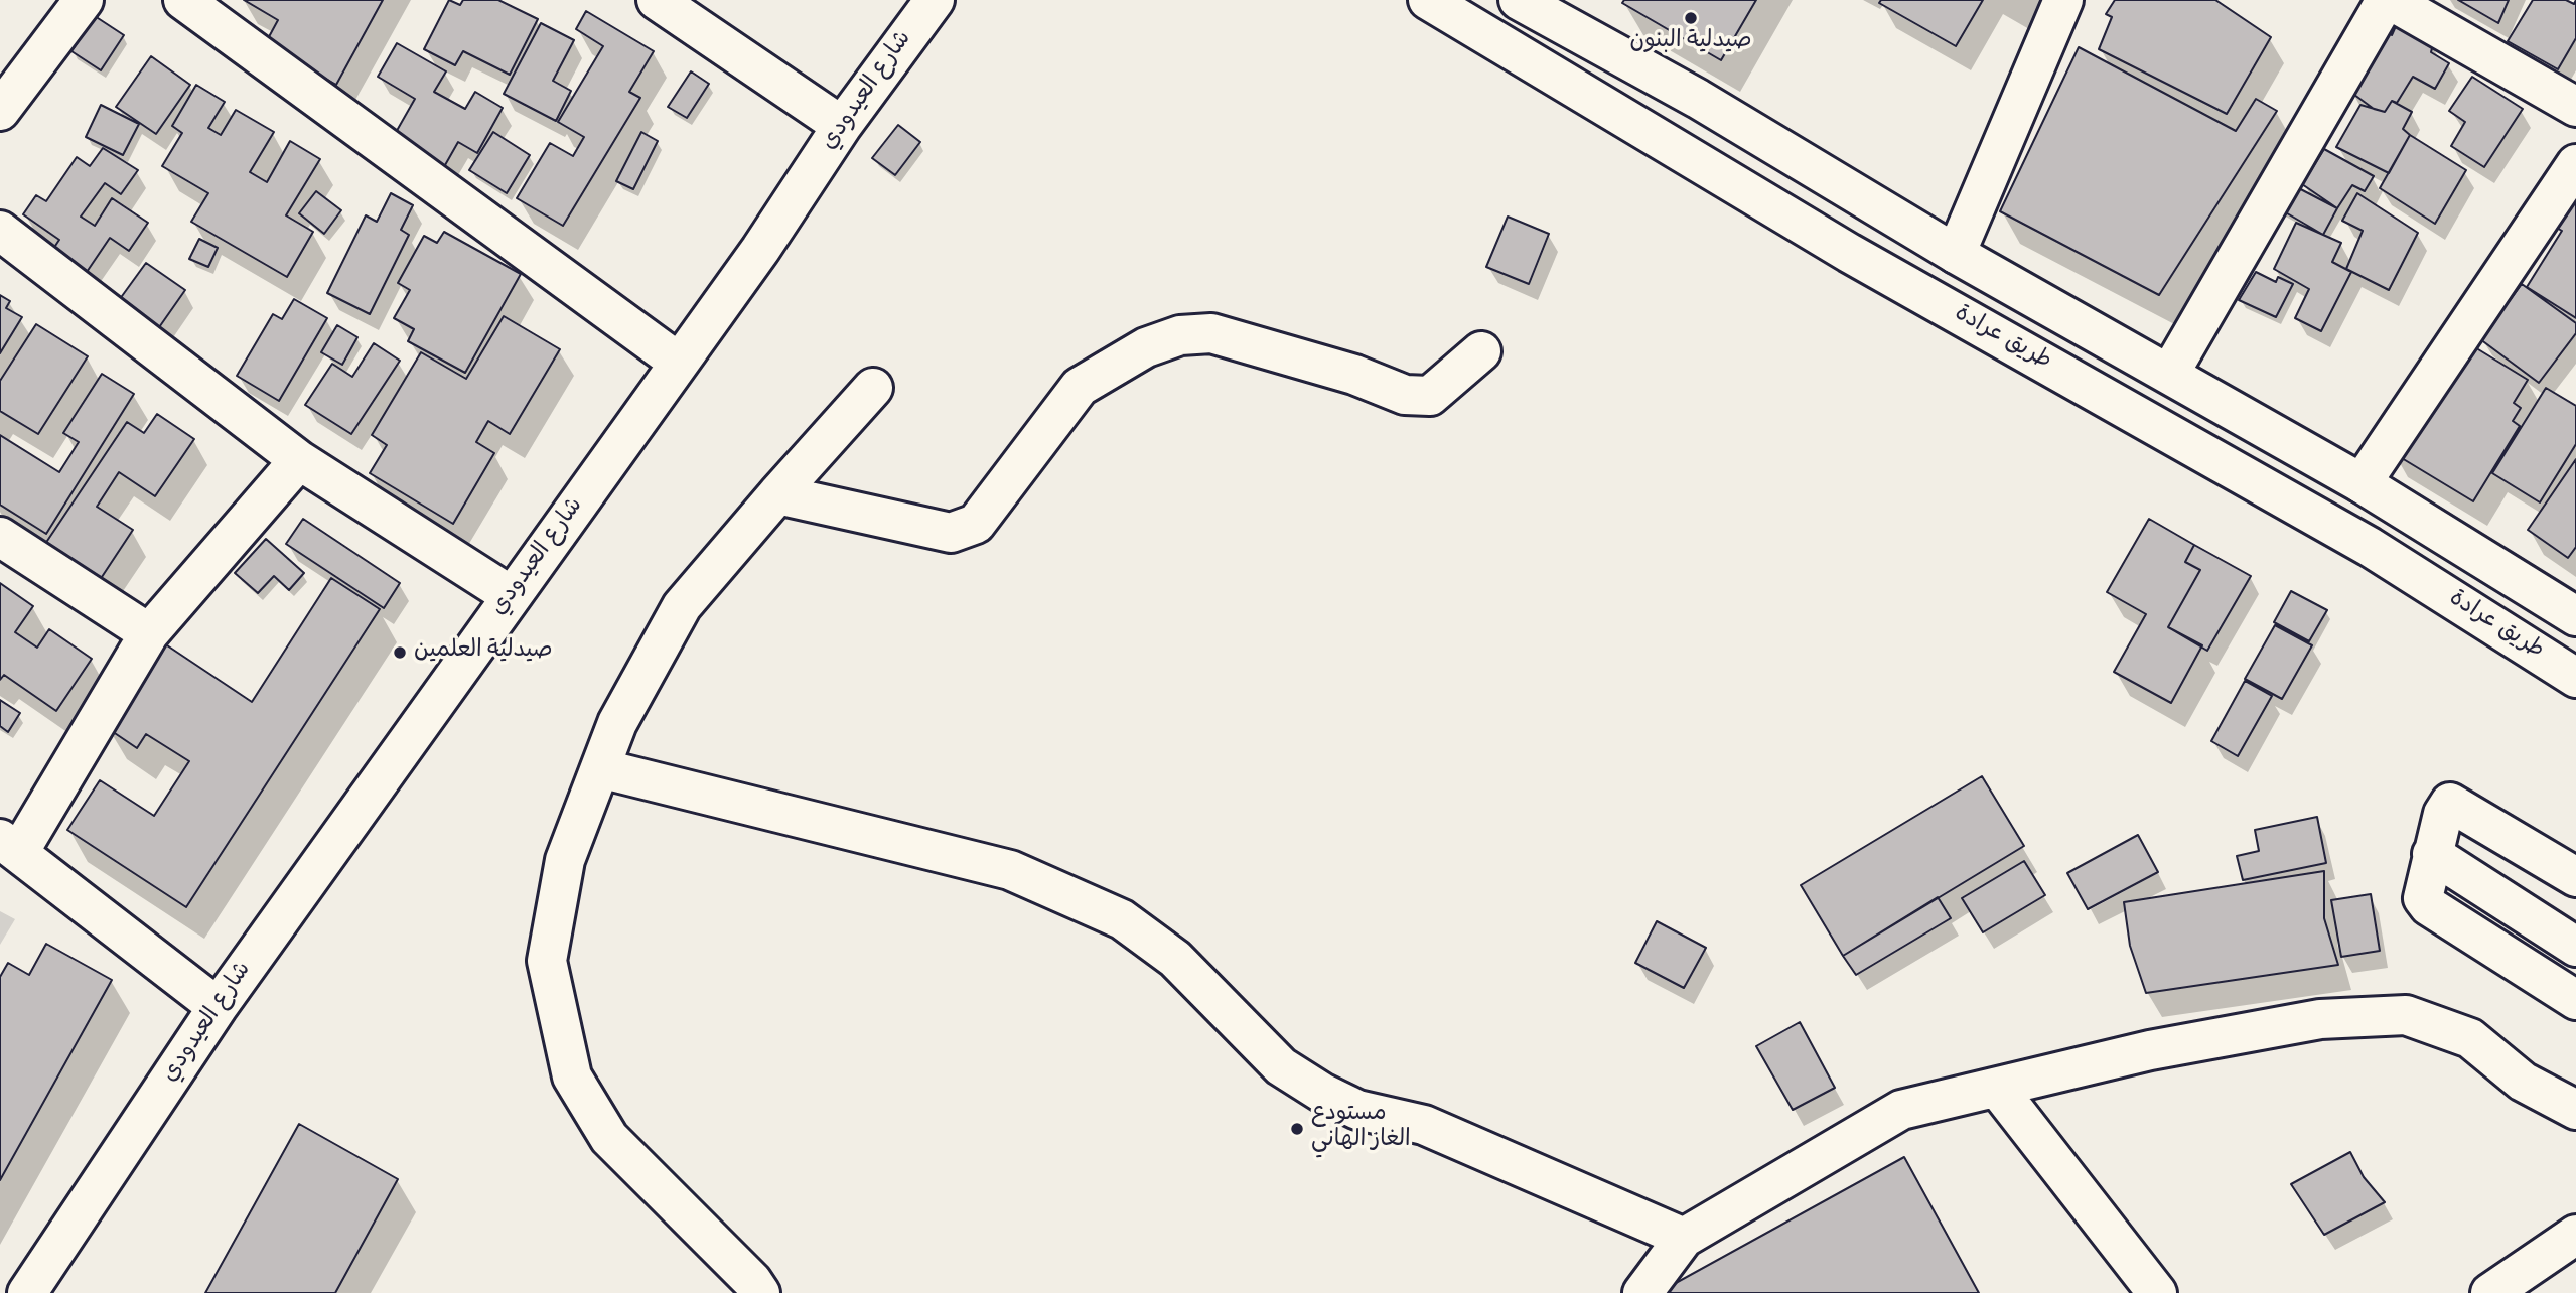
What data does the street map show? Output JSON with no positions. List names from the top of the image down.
{
  "streets": {
    "street": ["شارع العيدودي", "طريق عرادة"]
  },
  "places": ["صيدلية البنون", "صيدلية العلمين", "مستودع الغاز الهاني"]
}
